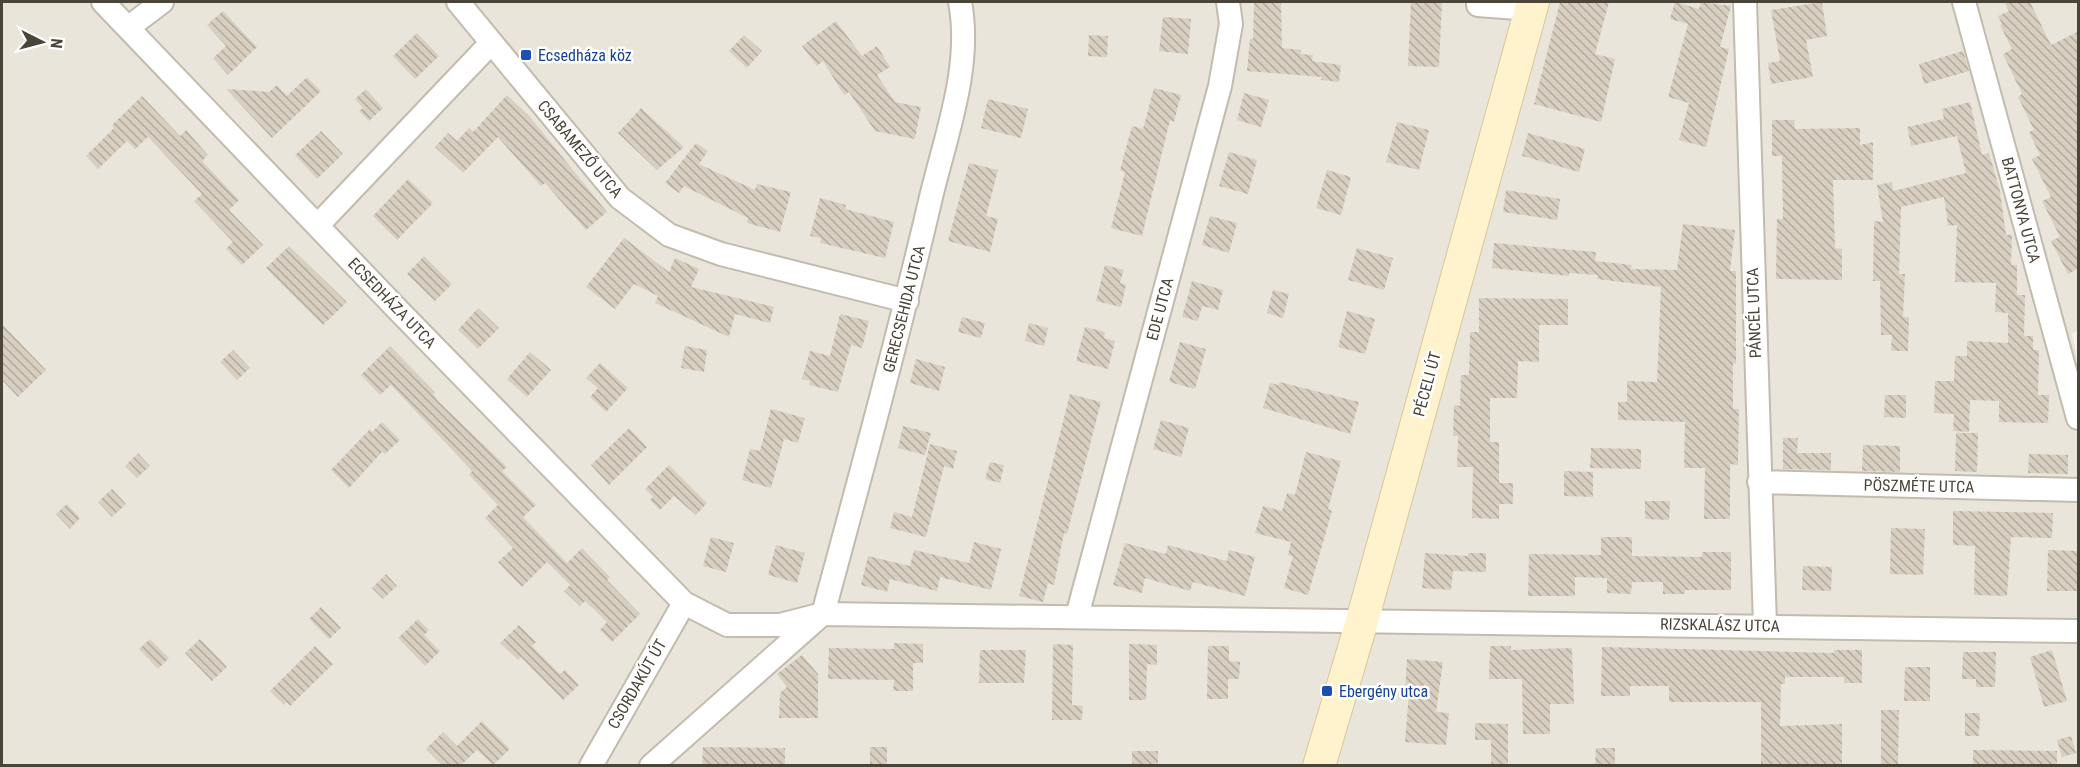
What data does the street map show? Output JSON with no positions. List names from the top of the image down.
{
  "streets": {
    "main road": ["PÉCELI ÚT"],
    "street": [
      "CSABAMEZŐ UTCA",
      "BATTONYA UTCA",
      "ECSEDHÁZA UTCA",
      "GERECSEHIDA UTCA",
      "EDE UTCA",
      "PÁNCÉL UTCA",
      "PÖSZMÉTE UTCA",
      "RIZSKALÁSZ UTCA",
      "CSORDAKÚT ÚT"
    ]
  },
  "crossings": [
    ["CSABAMEZŐ UTCA", "GERECSEHIDA UTCA"],
    ["ECSEDHÁZA UTCA", "CSORDAKÚT ÚT"],
    ["PÁNCÉL UTCA", "PÖSZMÉTE UTCA"],
    ["PÁNCÉL UTCA", "RIZSKALÁSZ UTCA"],
    ["PÉCELI ÚT", "RIZSKALÁSZ UTCA"]
  ],
  "places": {
    "transit": ["Ecsedháza köz", "Ebergény utca"]
  },
  "north": "right"
}
